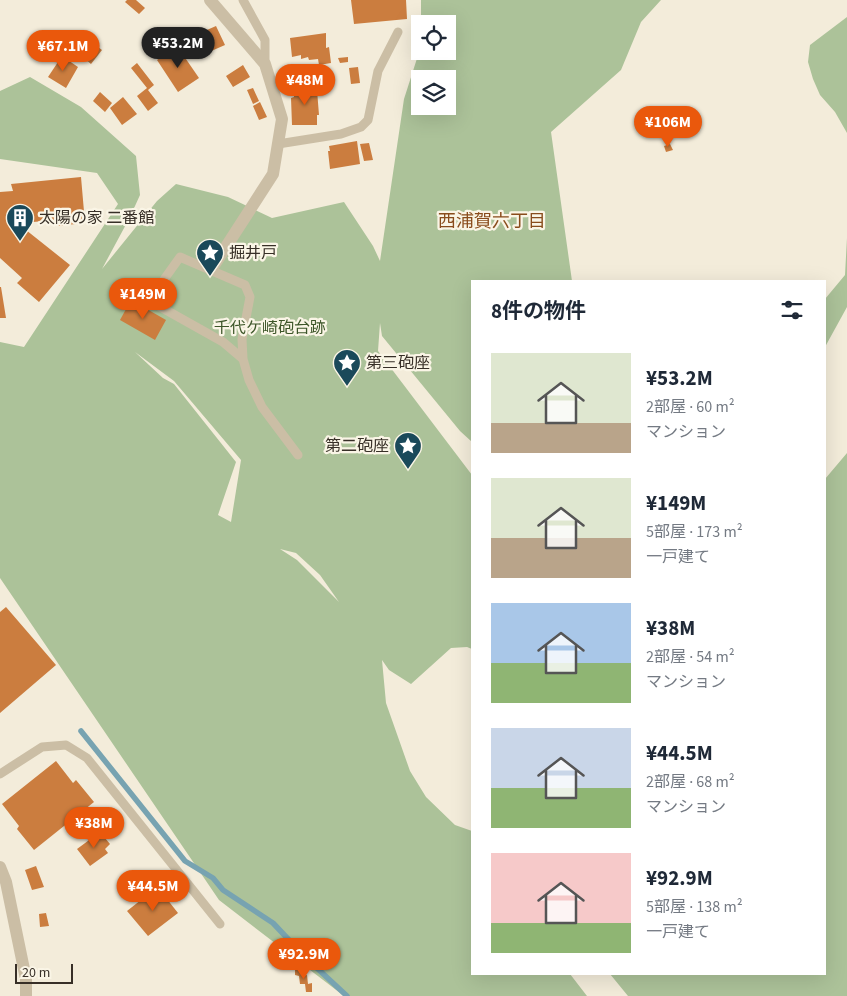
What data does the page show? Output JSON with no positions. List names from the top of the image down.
{
  "districts": ["西浦賀六丁目"],
  "parks": ["千代ケ崎砲台跡"],
  "places": {
    "building": ["太陽の家 二番館"],
    "place": ["掘井戸", "第三砲座", "第二砲座"]
  },
  "scale_bar": "20 m",
  "page": {
    "price": [
      "¥53.2M",
      "¥67.1M",
      "¥48M",
      "¥106M",
      "¥149M",
      "¥38M",
      "¥44.5M",
      "¥92.9M"
    ],
    "heading": "8件の物件",
    "list": [
      {
        "name": "¥53.2M",
        "note": "2部屋 · 60 m² · マンション"
      },
      {
        "name": "¥149M",
        "note": "5部屋 · 173 m² · 一戸建て"
      },
      {
        "name": "¥38M",
        "note": "2部屋 · 54 m² · マンション"
      },
      {
        "name": "¥44.5M",
        "note": "2部屋 · 68 m² · マンション"
      },
      {
        "name": "¥92.9M",
        "note": "5部屋 · 138 m² · 一戸建て"
      }
    ],
    "scale": "20 m"
  }
}
